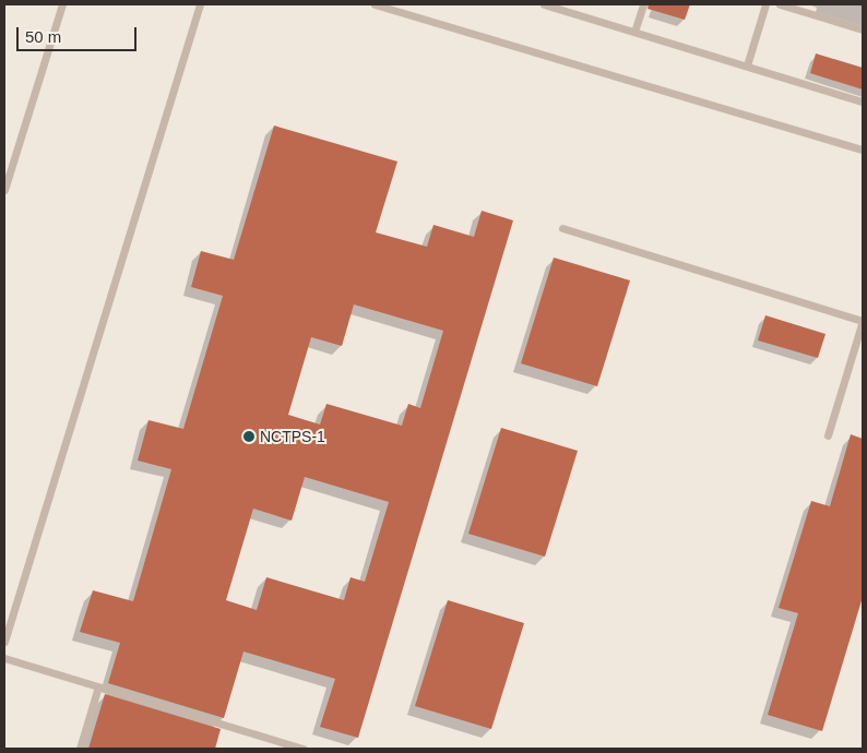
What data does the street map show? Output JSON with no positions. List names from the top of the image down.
{
  "places": ["NCTPS-1"],
  "scale_bar": "50 m"
}
